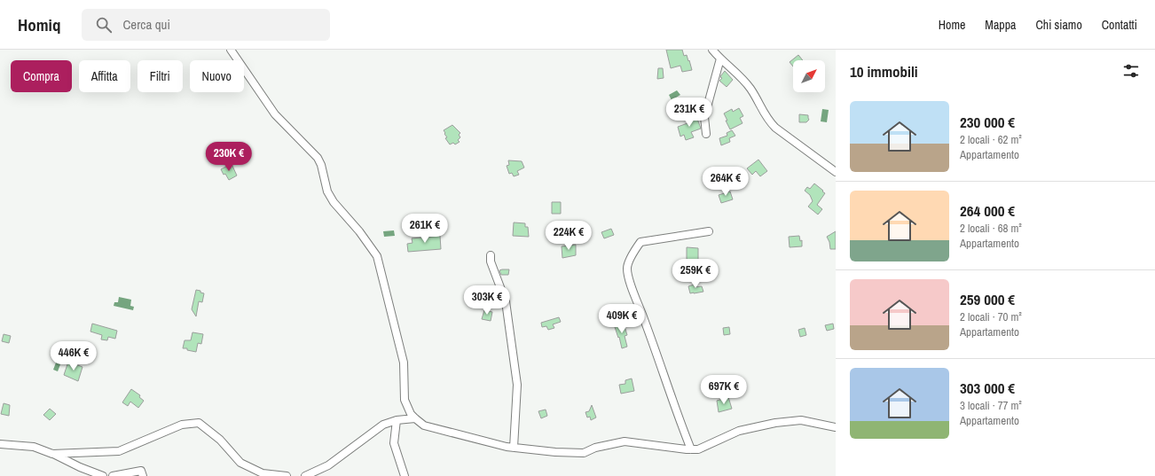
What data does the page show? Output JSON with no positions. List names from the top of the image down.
{
  "north": "top right",
  "page": {
    "header": "Homiq",
    "search": "Cerca qui",
    "nav": [
      "Home",
      "Mappa",
      "Chi siamo",
      "Contatti"
    ],
    "heading": "10 immobili",
    "chip": [
      "Compra",
      "Affitta",
      "Filtri",
      "Nuovo"
    ],
    "list": [
      {
        "name": "230 000 €",
        "note": "2 locali · 62 m² · Appartamento"
      },
      {
        "name": "264 000 €",
        "note": "2 locali · 68 m² · Appartamento"
      },
      {
        "name": "259 000 €",
        "note": "2 locali · 70 m² · Appartamento"
      },
      {
        "name": "303 000 €",
        "note": "3 locali · 77 m² · Appartamento"
      }
    ],
    "price": [
      "231K €",
      "230K €",
      "264K €",
      "261K €",
      "224K €",
      "259K €",
      "303K €",
      "409K €",
      "446K €",
      "697K €"
    ]
  }
}
